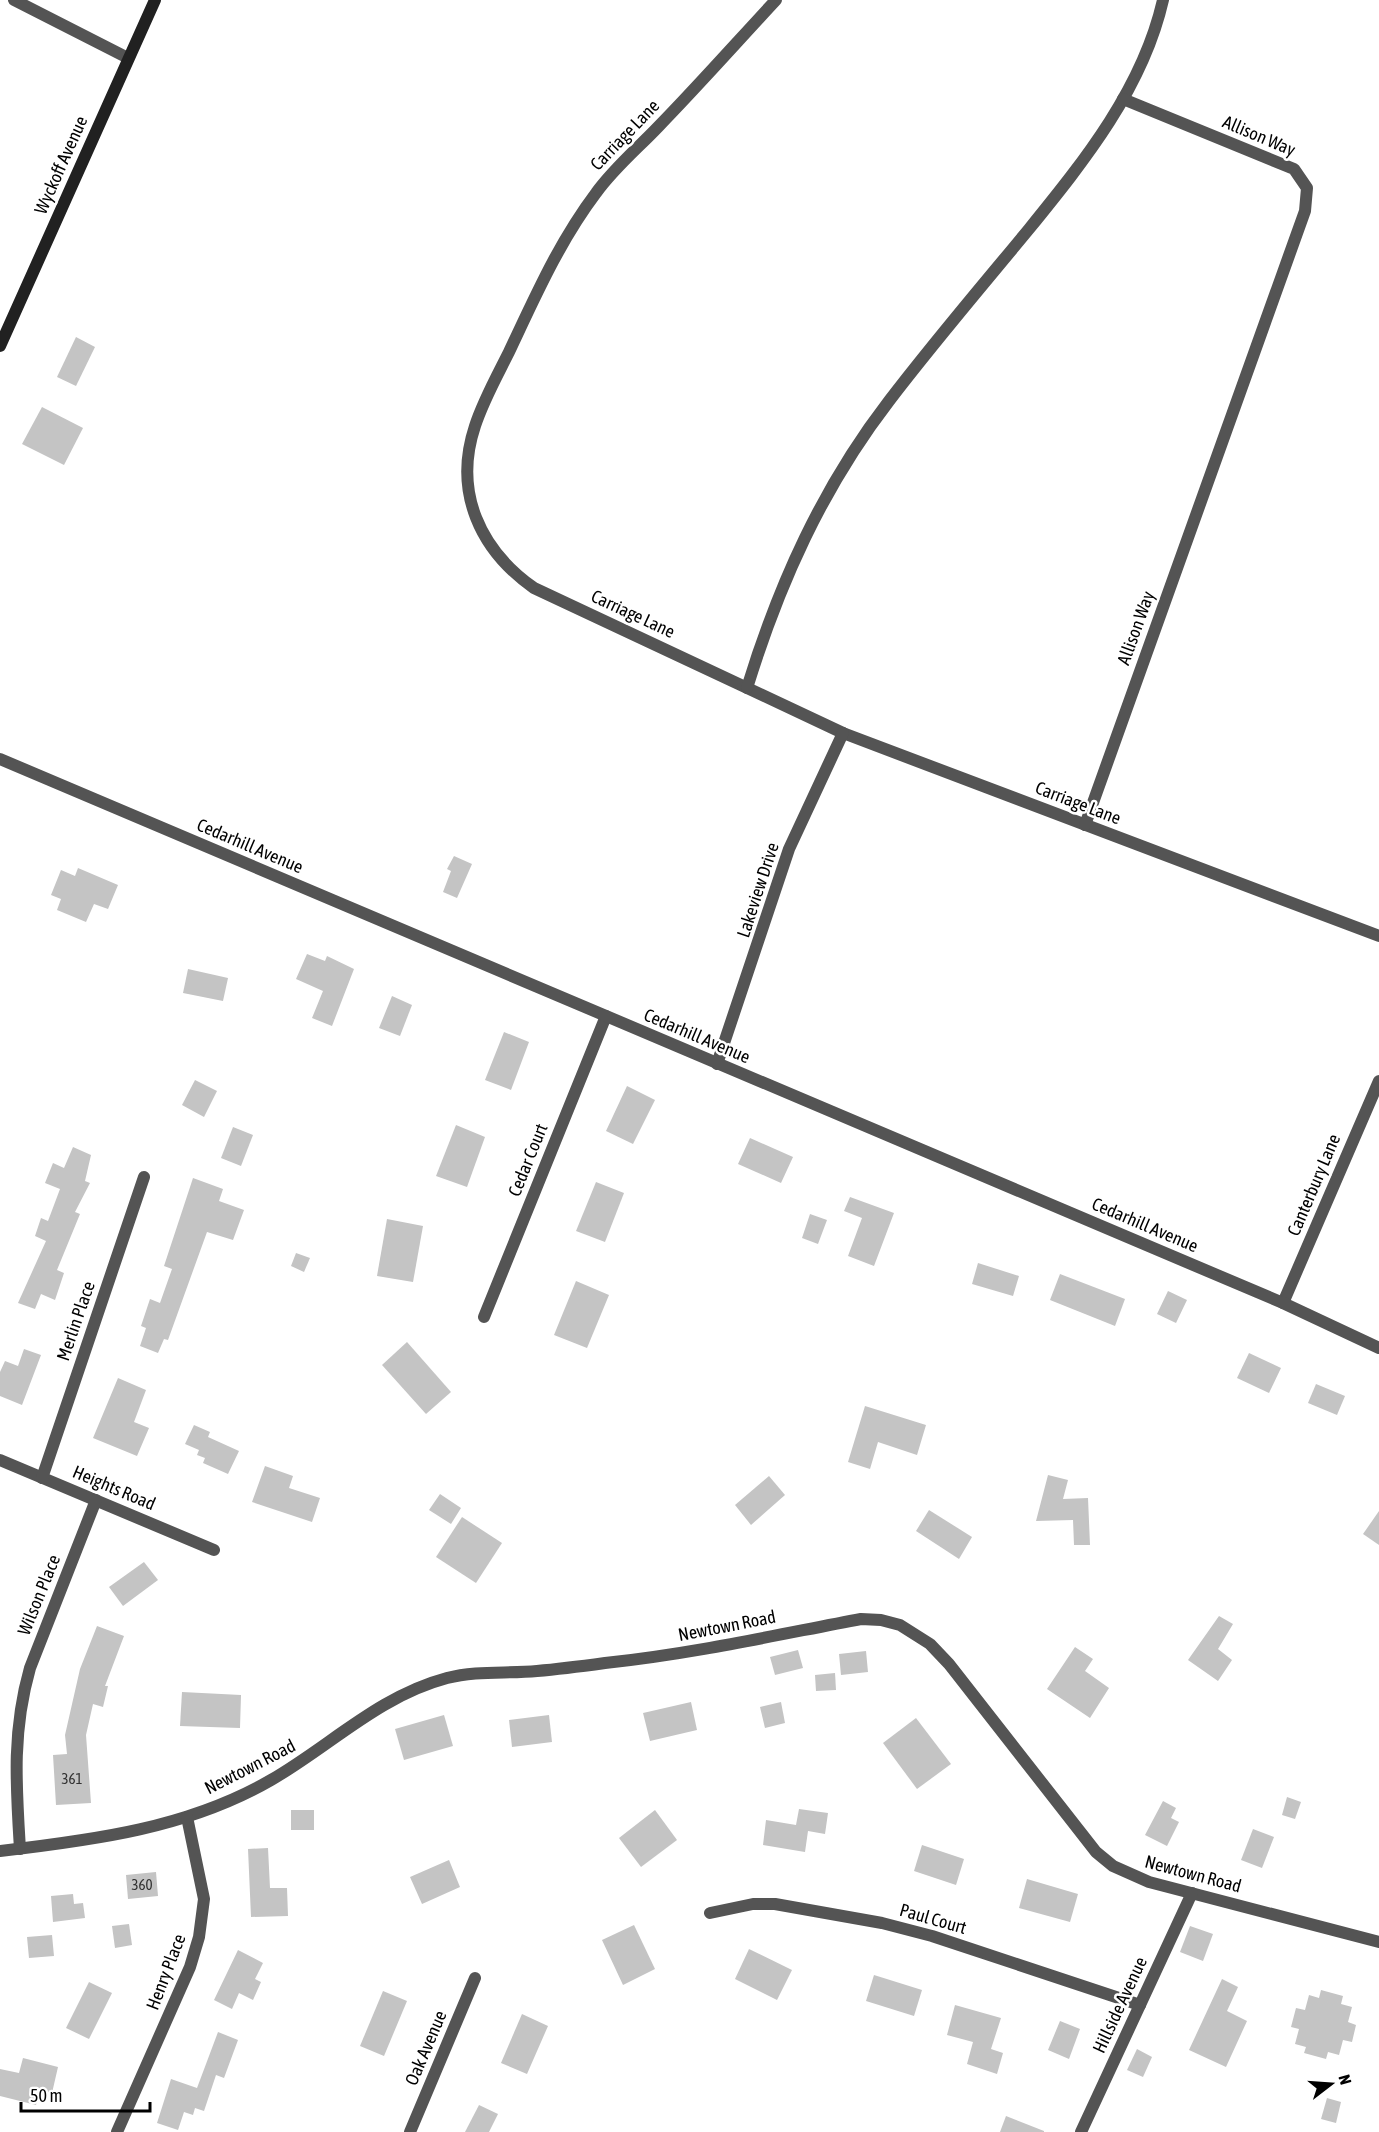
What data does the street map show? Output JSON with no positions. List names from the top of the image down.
{
  "streets": {
    "main road": ["Wyckoff Avenue"],
    "street": [
      "Carriage Lane",
      "Allison Way",
      "Cedarhill Avenue",
      "Lakeview Drive",
      "Cedar Court",
      "Canterbury Lane",
      "Merlin Place",
      "Heights Road",
      "Wilson Place",
      "Newtown Road",
      "Paul Court",
      "Henry Place",
      "Hillside Avenue",
      "Oak Avenue"
    ]
  },
  "crossings": [
    ["Carriage Lane", "Allison Way"],
    ["Carriage Lane", "Lakeview Drive"],
    ["Cedarhill Avenue", "Lakeview Drive"],
    ["Cedarhill Avenue", "Cedar Court"],
    ["Cedarhill Avenue", "Canterbury Lane"],
    ["Merlin Place", "Heights Road"],
    ["Heights Road", "Wilson Place"],
    ["Wilson Place", "Newtown Road"],
    ["Newtown Road", "Henry Place"],
    ["Newtown Road", "Hillside Avenue"],
    ["Paul Court", "Hillside Avenue"]
  ],
  "house_numbers": ["361", "360"],
  "scale_bar": "50 m",
  "north": "right"
}
